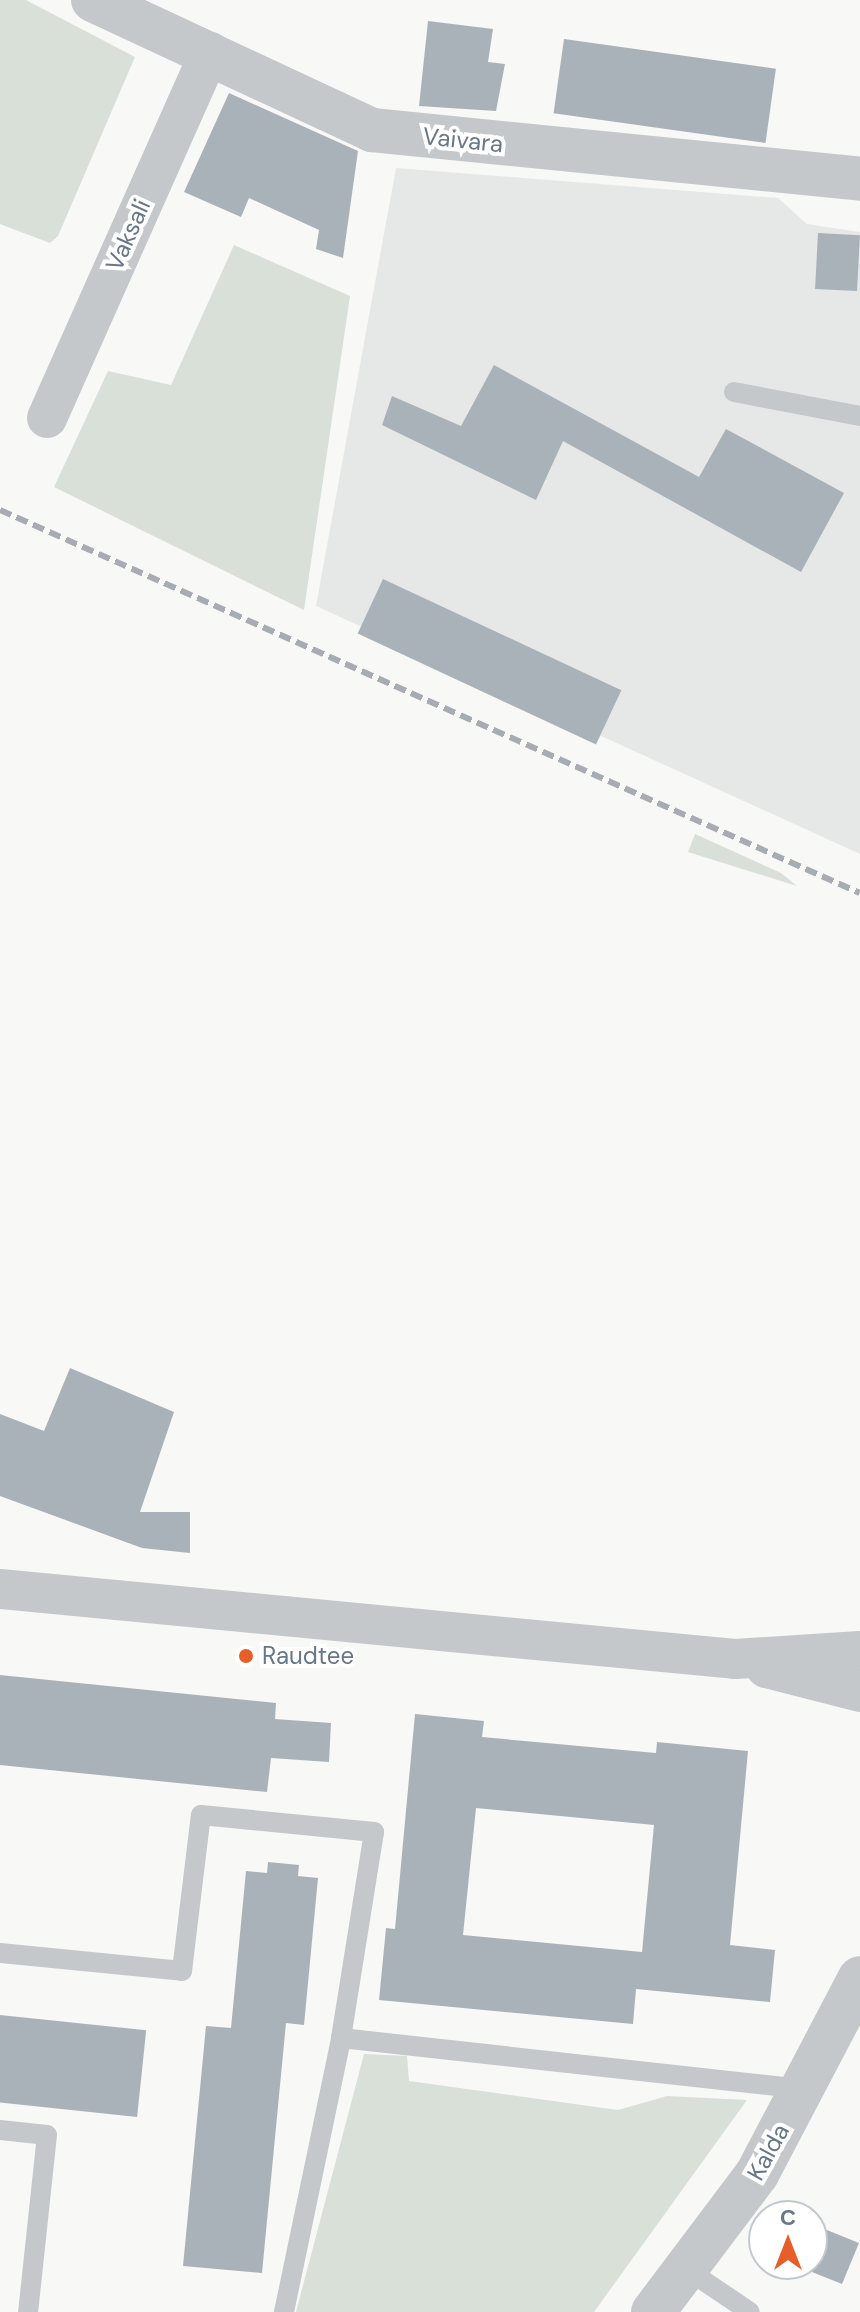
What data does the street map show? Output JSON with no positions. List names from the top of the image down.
{
  "streets": {
    "street": ["Vaivara", "Vaksali", "Kalda"]
  },
  "crossings": [
    ["Vaivara", "Vaksali"]
  ],
  "places": ["Raudtee"],
  "north": "top"
}
